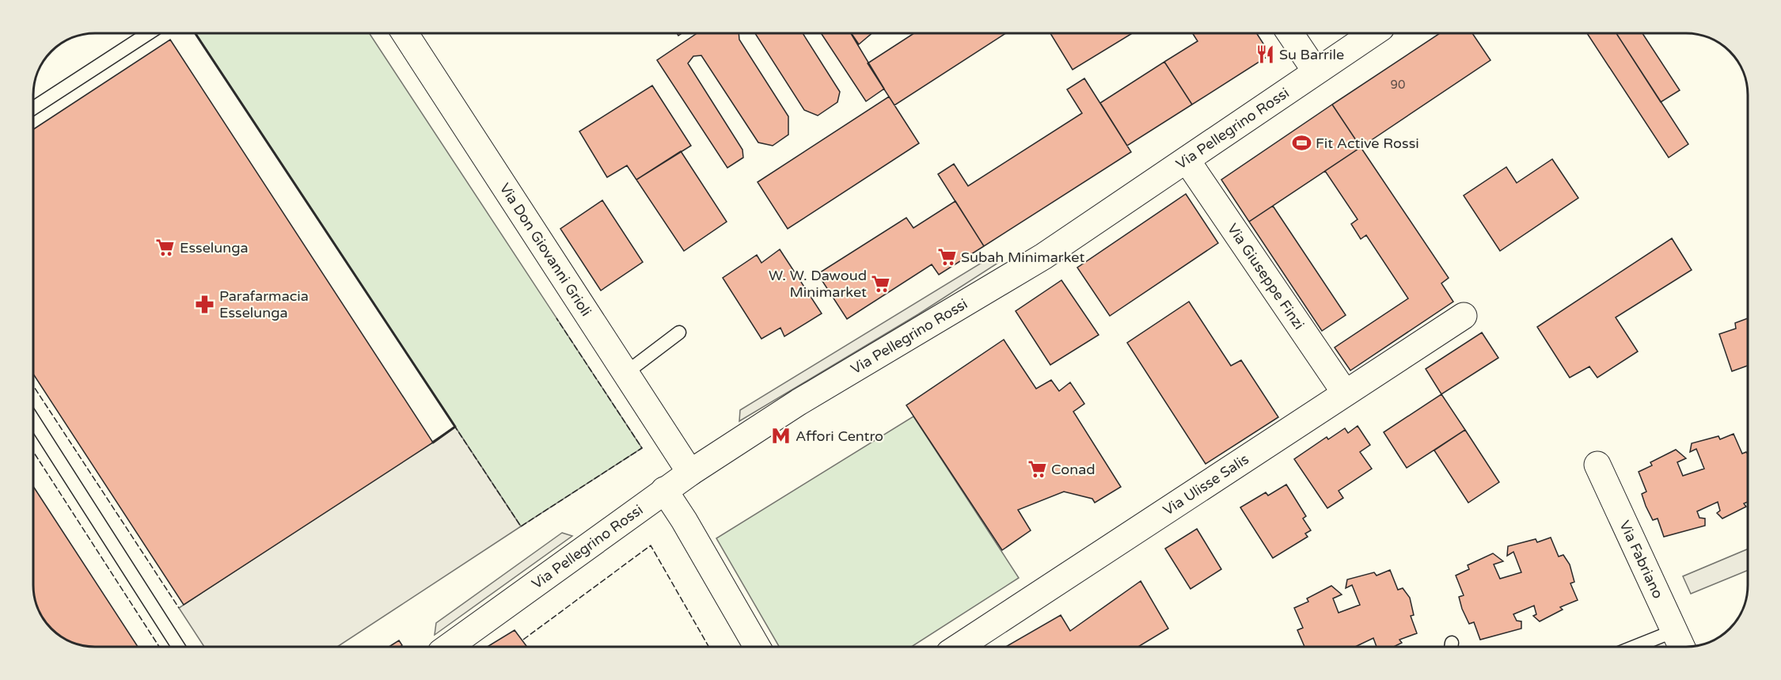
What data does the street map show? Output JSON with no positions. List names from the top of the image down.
{
  "streets": {
    "street": [
      "Via Pellegrino Rossi",
      "Via Don Giovanni Grioli",
      "Via Giuseppe Finzi",
      "Via Ulisse Salis",
      "Via Fabriano"
    ]
  },
  "crossings": [
    ["Via Pellegrino Rossi", "Via Don Giovanni Grioli"],
    ["Via Pellegrino Rossi", "Via Giuseppe Finzi"],
    ["Via Giuseppe Finzi", "Via Ulisse Salis"]
  ],
  "places": {
    "restaurant": ["Su Barrile"],
    "sports": ["Fit Active Rossi"],
    "supermarket": [
      "Esselunga",
      "Subah Minimarket",
      "W. W. Dawoud Minimarket",
      "Conad"
    ],
    "pharmacy": ["Parafarmacia Esselunga"],
    "metro station": ["Affori Centro"]
  },
  "house_numbers": ["90"]
}
